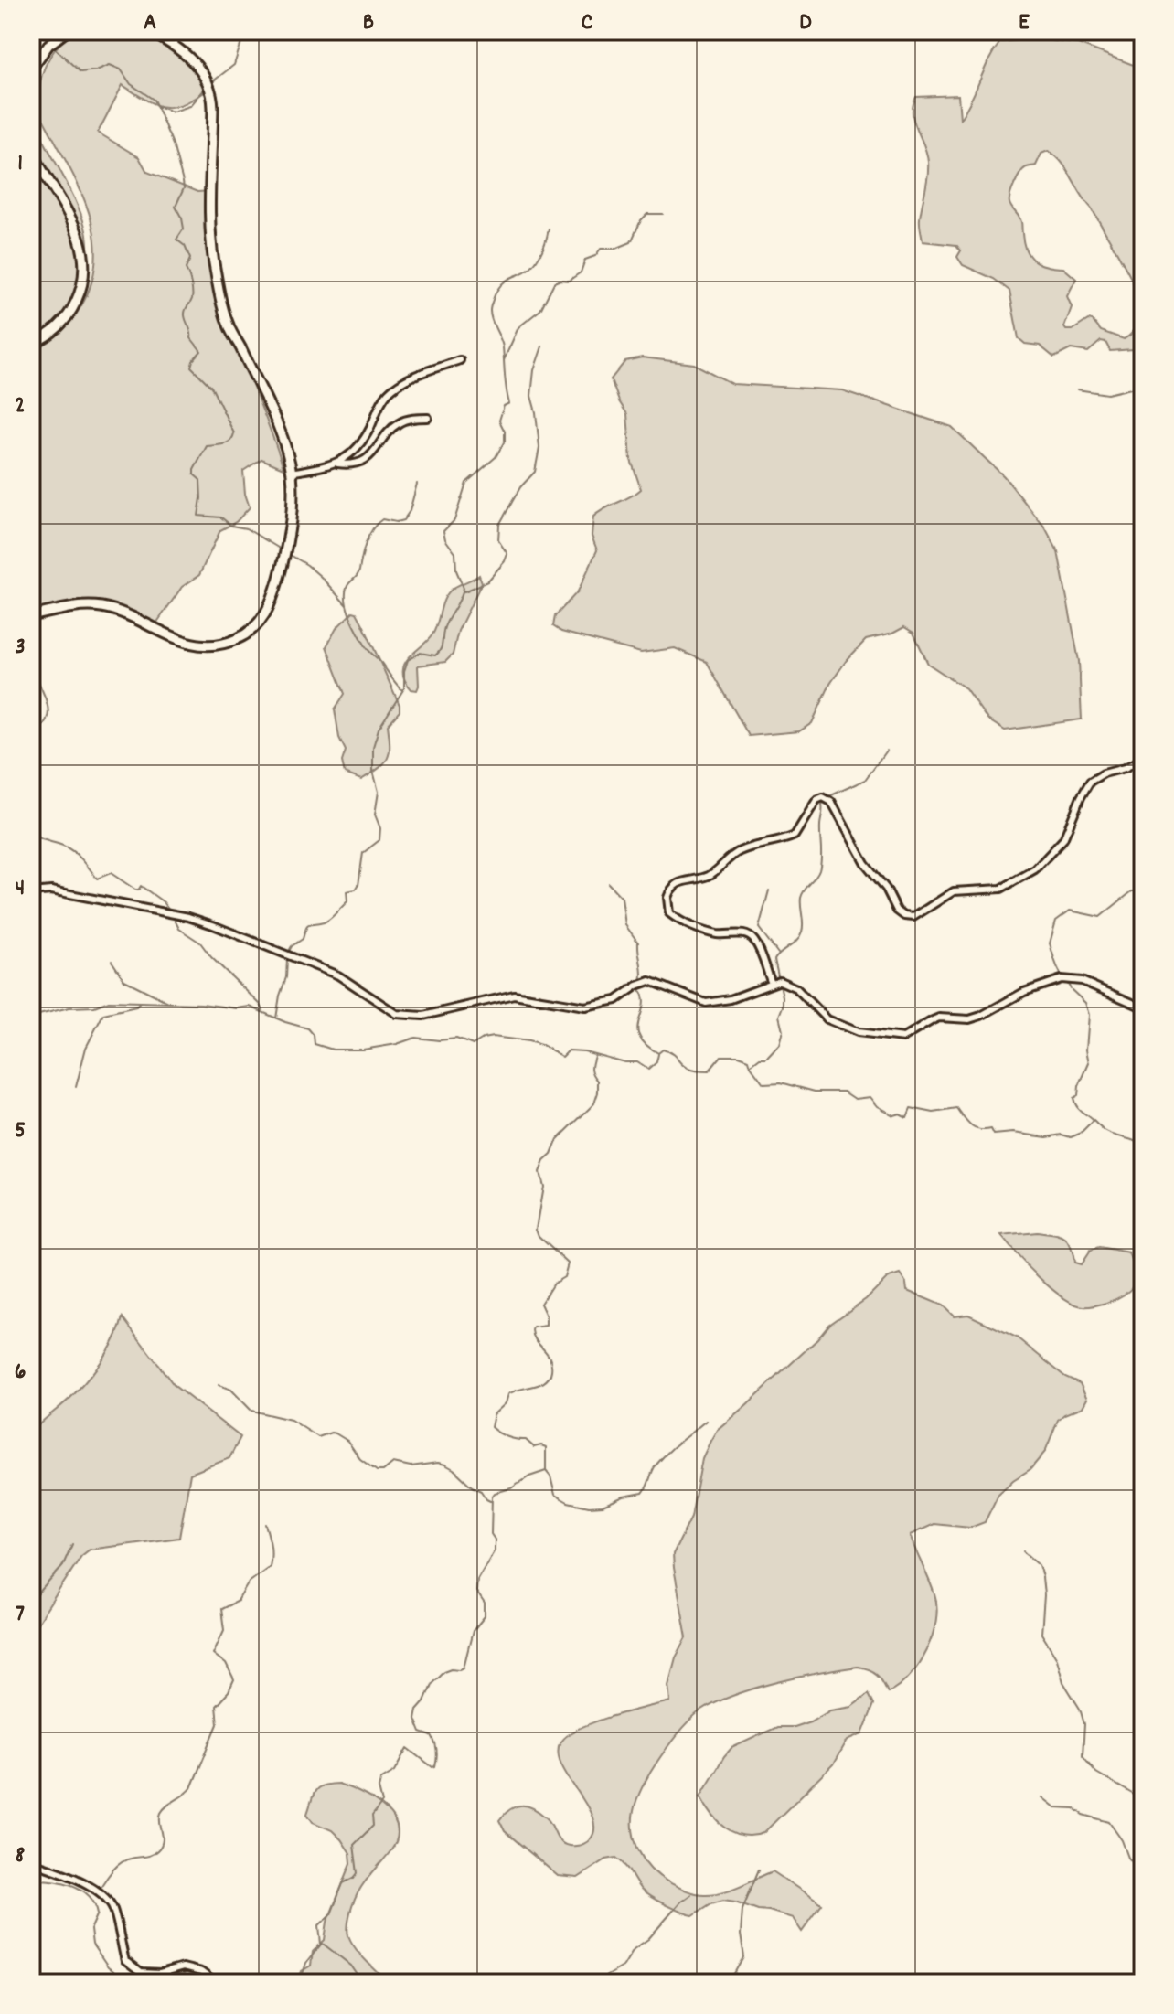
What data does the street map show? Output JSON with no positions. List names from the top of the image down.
{
  "grid": {
    "columns": [
      "A",
      "B",
      "C",
      "D",
      "E"
    ],
    "rows": [
      "1",
      "2",
      "3",
      "4",
      "5",
      "6",
      "7",
      "8"
    ]
  }
}
